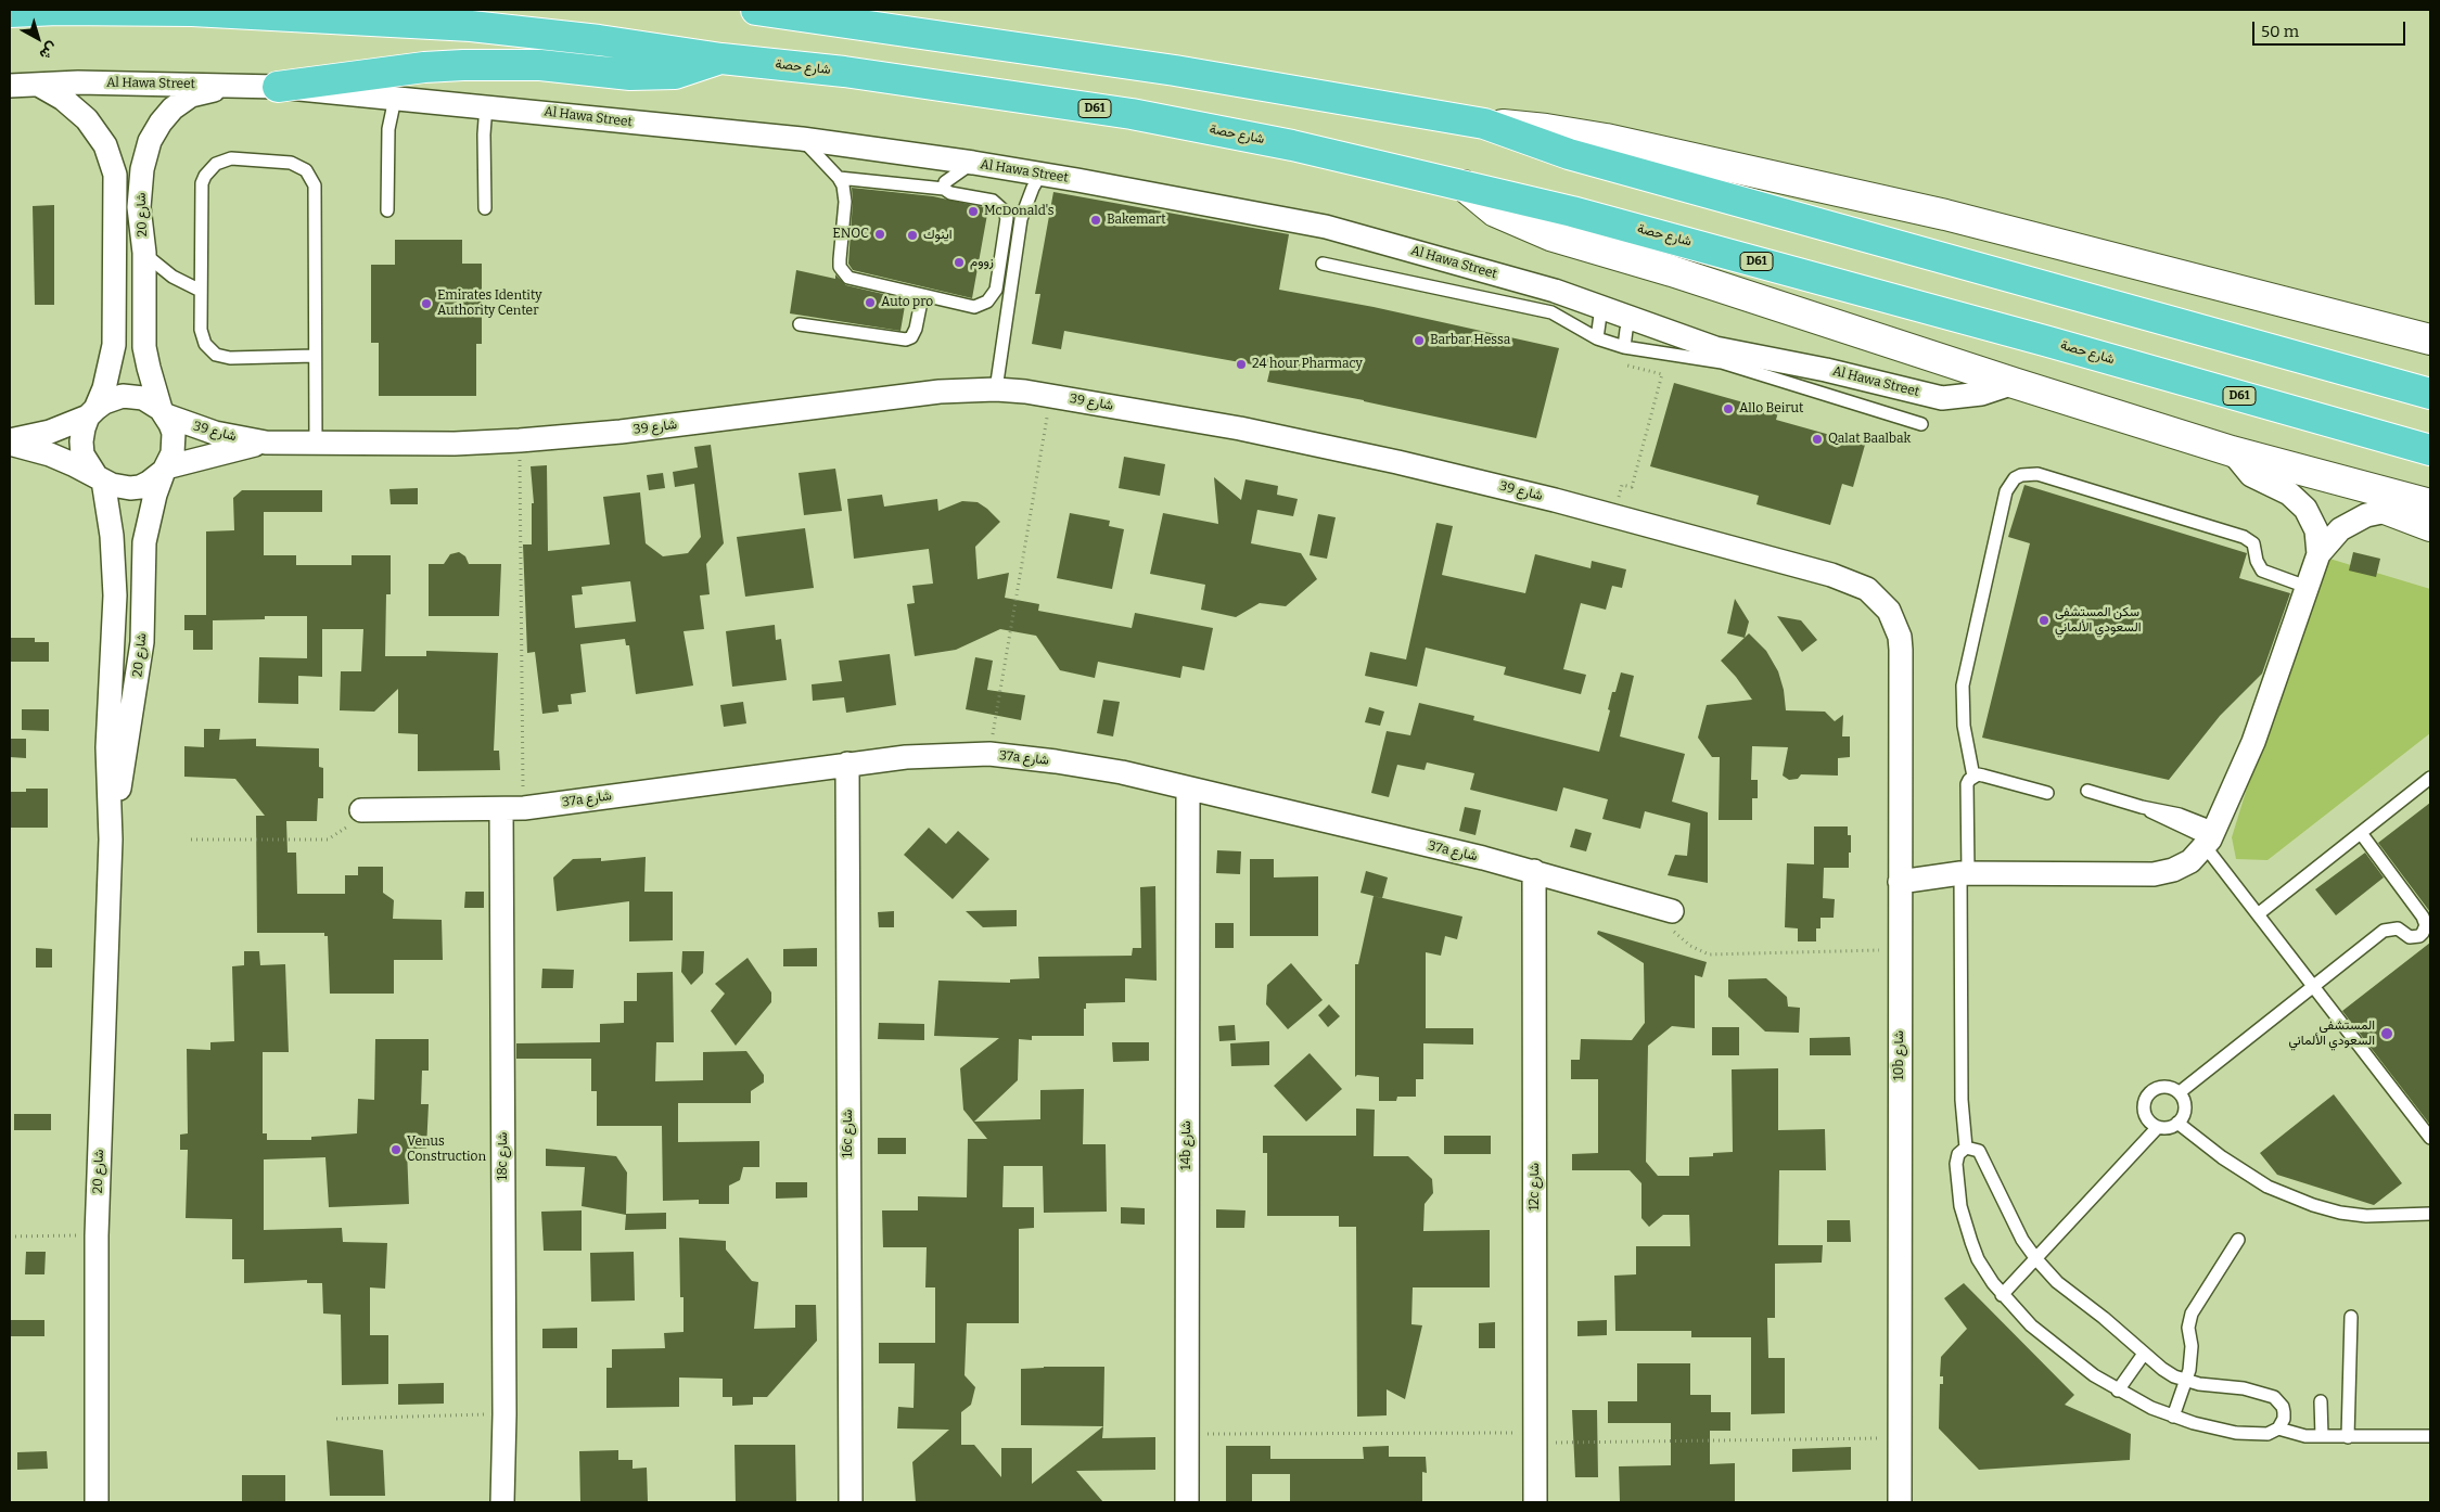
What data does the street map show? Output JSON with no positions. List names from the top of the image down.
{
  "streets": {
    "main road": ["شارع حصة", "D61"],
    "street": [
      "Al Hawa Street",
      "شارع 20",
      "شارع 39",
      "37a شارع",
      "10b شارع",
      "16c شارع",
      "14b شارع",
      "18c شارع",
      "12c شارع"
    ]
  },
  "crossings": [
    ["Al Hawa Street", "شارع 20"],
    ["شارع 20", "شارع 39"],
    ["شارع 39", "10b شارع"],
    ["37a شارع", "16c شارع"],
    ["37a شارع", "14b شارع"],
    ["37a شارع", "18c شارع"],
    ["37a شارع", "12c شارع"]
  ],
  "places": [
    "McDonald's",
    "Bakemart",
    "ENOC",
    "اينوك",
    "زووم",
    "Auto pro",
    "Emirates Identity Authority Center",
    "Barbar Hessa",
    "24 hour Pharmacy",
    "Allo Beirut",
    "Qalat Baalbak",
    "سكن المستشفى السعودي الألماني",
    "المستشفى السعودي الألماني",
    "Venus Construction"
  ],
  "scale_bar": "50 m",
  "north": "bottom right"
}
